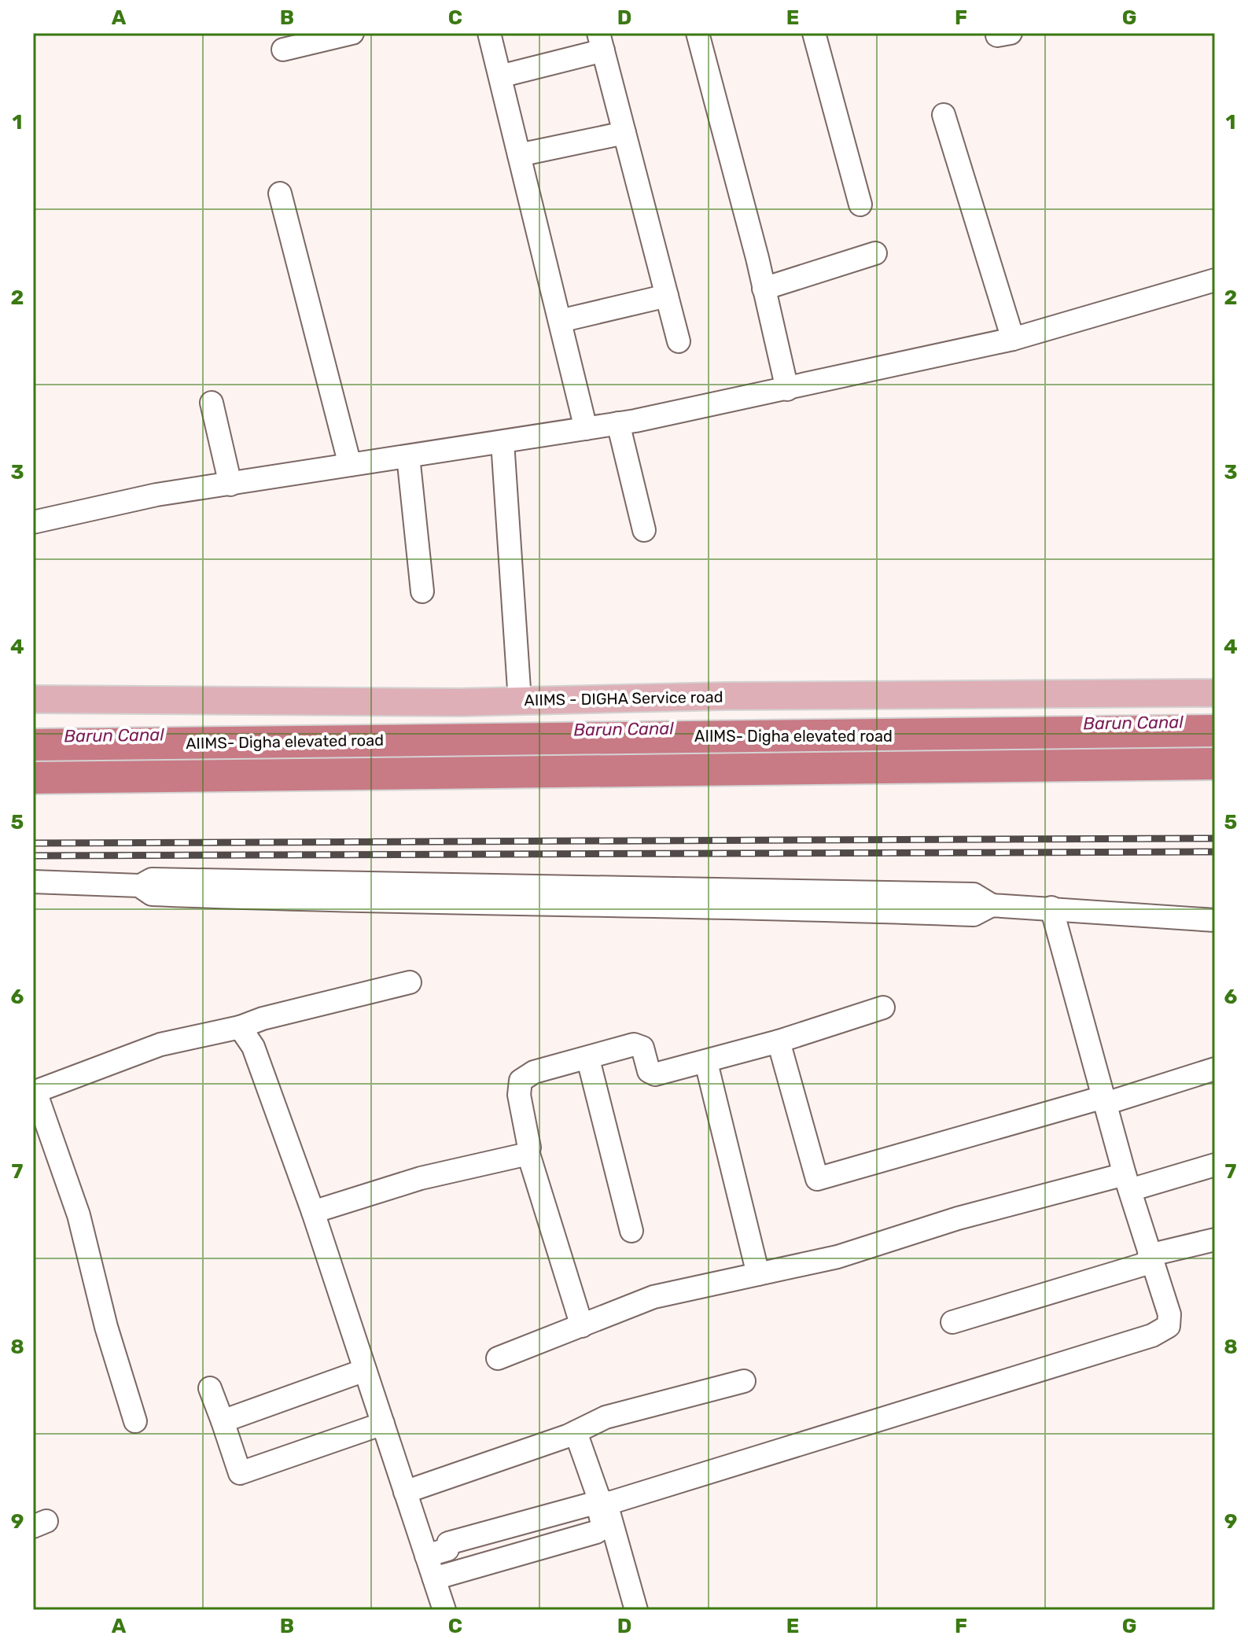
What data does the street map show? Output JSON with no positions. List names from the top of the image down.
{
  "streets": {
    "highway": ["AIIMS- Digha elevated road"],
    "main road": ["AIIMS - DIGHA Service road"]
  },
  "water": ["Barun Canal"],
  "grid": {
    "columns": [
      "A",
      "B",
      "C",
      "D",
      "E",
      "F",
      "G"
    ],
    "rows": [
      "1",
      "2",
      "3",
      "4",
      "5",
      "6",
      "7",
      "8",
      "9"
    ]
  }
}
